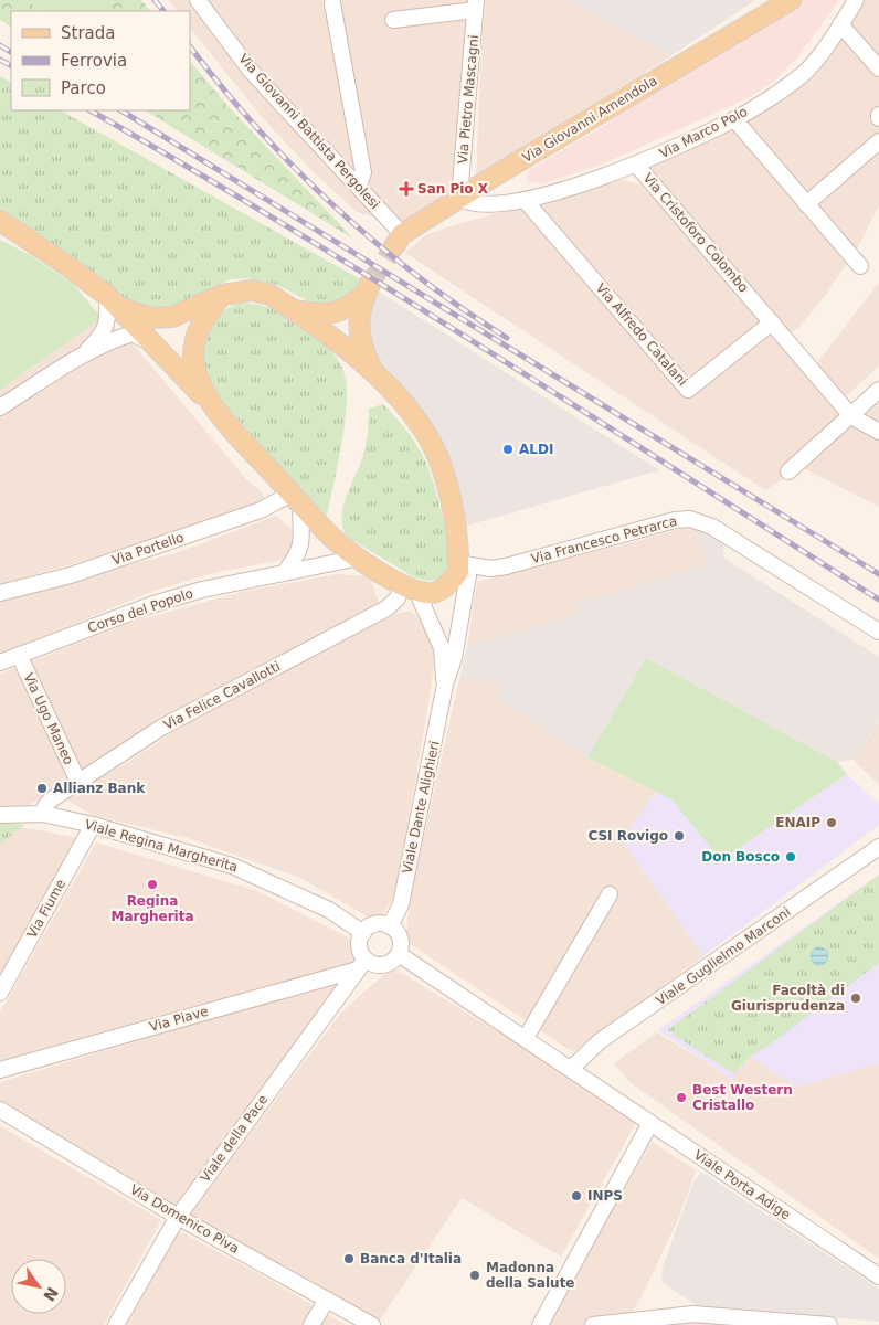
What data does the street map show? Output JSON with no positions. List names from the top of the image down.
{
  "streets": {
    "main road": ["Via Giovanni Amendola"],
    "street": [
      "Via Pietro Mascagni",
      "Via Giovanni Battista Pergolesi",
      "Via Marco Polo",
      "Via Cristoforo Colombo",
      "Via Alfredo Catalani",
      "Via Francesco Petrarca",
      "Via Portello",
      "Corso del Popolo",
      "Via Felice Cavallotti",
      "Via Ugo Maneo",
      "Viale Dante Alighieri",
      "Viale Regina Margherita",
      "Via Fiume",
      "Viale Guglielmo Marconi",
      "Via Piave",
      "Viale della Pace",
      "Viale Porta Adige",
      "Via Domenico Piva"
    ]
  },
  "crossings": [
    ["Via Pietro Mascagni", "Via Giovanni Amendola"],
    ["Via Pietro Mascagni", "Via Cristoforo Colombo"],
    ["Via Giovanni Amendola", "Via Giovanni Battista Pergolesi"],
    ["Via Giovanni Amendola", "Via Cristoforo Colombo"],
    ["Via Marco Polo", "Via Cristoforo Colombo"],
    ["Via Cristoforo Colombo", "Via Alfredo Catalani"],
    ["Corso del Popolo", "Via Ugo Maneo"],
    ["Via Felice Cavallotti", "Via Ugo Maneo"],
    ["Via Felice Cavallotti", "Viale Regina Margherita"],
    ["Viale Dante Alighieri", "Viale Regina Margherita"],
    ["Viale Dante Alighieri", "Via Piave"],
    ["Viale Dante Alighieri", "Viale della Pace"],
    ["Viale Regina Margherita", "Via Fiume"],
    ["Viale Regina Margherita", "Via Piave"],
    ["Viale Regina Margherita", "Viale della Pace"],
    ["Viale Guglielmo Marconi", "Viale Porta Adige"],
    ["Via Piave", "Viale della Pace"],
    ["Viale della Pace", "Via Domenico Piva"]
  ],
  "places": {
    "health": ["San Pio X"],
    "other": [
      "ALDI",
      "Allianz Bank",
      "ENAIP",
      "CSI Rovigo",
      "Don Bosco",
      "Regina Margherita",
      "Facoltà di Giurisprudenza",
      "Best Western Cristallo",
      "INPS",
      "Banca d'Italia",
      "Madonna della Salute"
    ]
  },
  "legend": ["Strada", "Ferrovia", "Parco"],
  "north": "bottom right"
}
